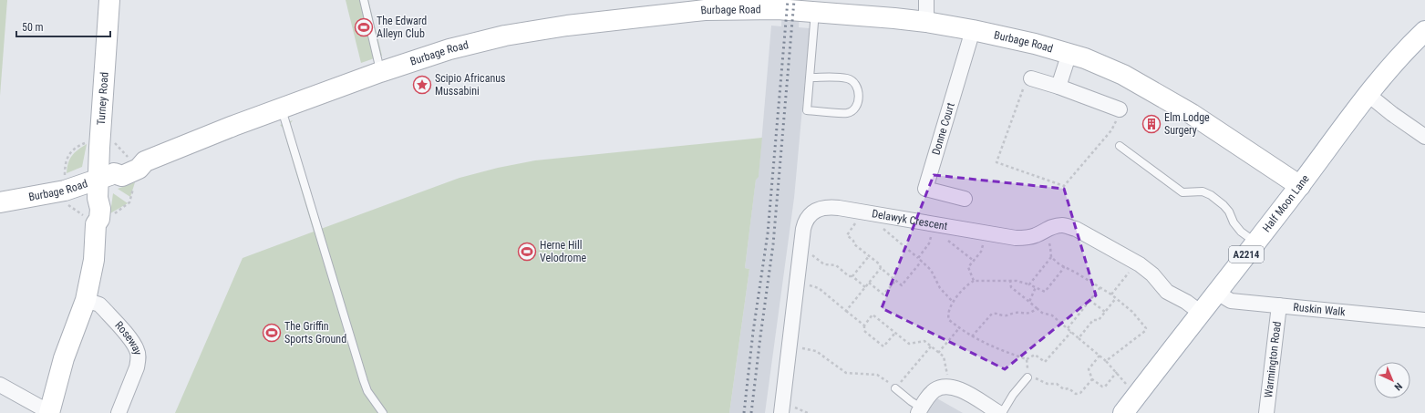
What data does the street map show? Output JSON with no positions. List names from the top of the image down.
{
  "streets": {
    "street": [
      "Burbage Road",
      "Turney Road",
      "Donne Court",
      "Half Moon Lane",
      "Delawyk Crescent",
      "A2214",
      "Ruskin Walk",
      "Roseway",
      "Warmington Road"
    ]
  },
  "crossings": [
    ["Burbage Road", "Turney Road"],
    ["Burbage Road", "Donne Court"],
    ["Burbage Road", "Half Moon Lane"],
    ["Turney Road", "Roseway"],
    ["Half Moon Lane", "Delawyk Crescent"],
    ["Half Moon Lane", "Ruskin Walk"],
    ["Ruskin Walk", "Warmington Road"]
  ],
  "places": {
    "sports": ["The Edward Alleyn Club", "Herne Hill Velodrome", "The Griffin Sports Ground"],
    "place": ["Scipio Africanus Mussabini"],
    "building": ["Elm Lodge Surgery"]
  },
  "scale_bar": "50 m",
  "north": "bottom right"
}
